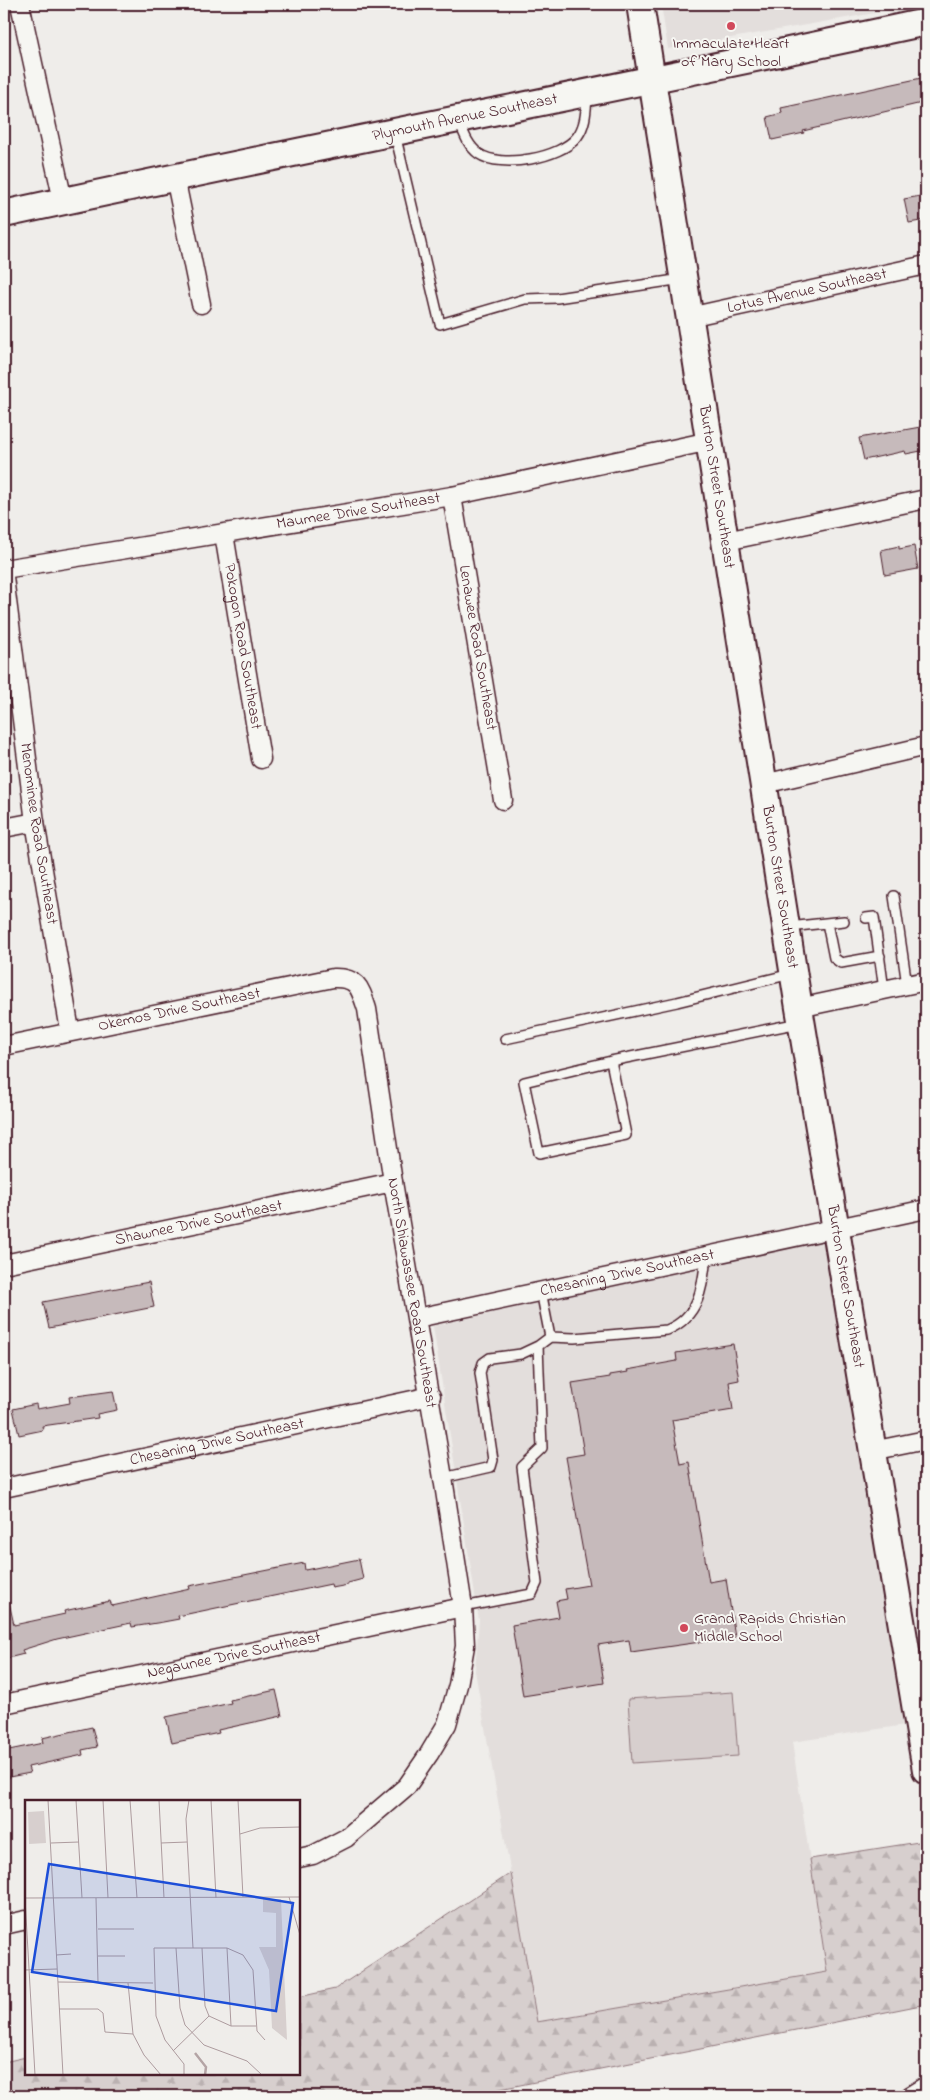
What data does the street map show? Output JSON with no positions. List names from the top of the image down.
{
  "streets": {
    "main road": ["Plymouth Avenue Southeast", "Burton Street Southeast"],
    "street": [
      "Lotus Avenue Southeast",
      "Maumee Drive Southeast",
      "Pokogon Road Southeast",
      "Lenawee Road Southeast",
      "Menominee Road Southeast",
      "Okemos Drive Southeast",
      "Shawnee Drive Southeast",
      "Chesaning Drive Southeast",
      "North Shiawassee Road Southeast",
      "Negaunee Drive Southeast"
    ]
  },
  "crossings": [
    ["Plymouth Avenue Southeast", "Burton Street Southeast"],
    ["Lotus Avenue Southeast", "Burton Street Southeast"],
    ["Burton Street Southeast", "Maumee Drive Southeast"],
    ["Burton Street Southeast", "Chesaning Drive Southeast"],
    ["Maumee Drive Southeast", "Pokogon Road Southeast"],
    ["Maumee Drive Southeast", "Lenawee Road Southeast"],
    ["Menominee Road Southeast", "Okemos Drive Southeast"],
    ["Okemos Drive Southeast", "North Shiawassee Road Southeast"],
    ["Shawnee Drive Southeast", "North Shiawassee Road Southeast"],
    ["Chesaning Drive Southeast", "North Shiawassee Road Southeast"],
    ["North Shiawassee Road Southeast", "Negaunee Drive Southeast"]
  ],
  "places": ["Immaculate Heart of Mary School", "Grand Rapids Christian Middle School"]
}
